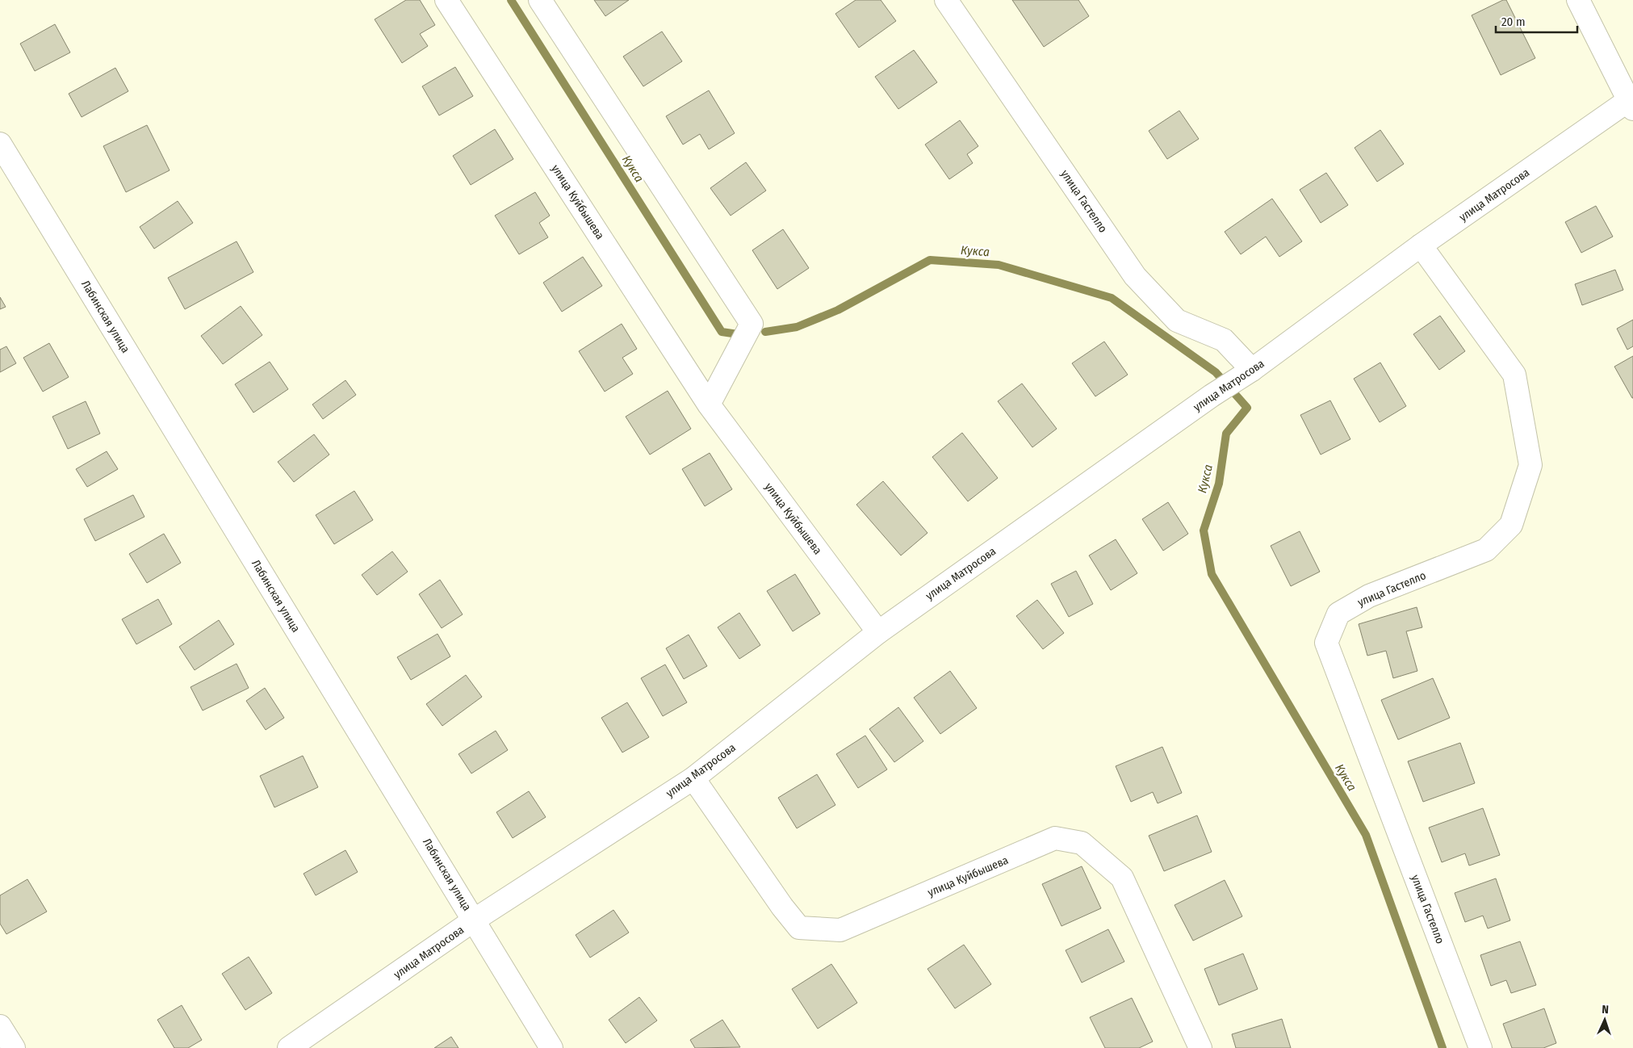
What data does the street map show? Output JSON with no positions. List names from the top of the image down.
{
  "streets": {
    "street": [
      "улица Матросова",
      "улица Гастелло",
      "улица Куйбышева",
      "Лабинская улица"
    ]
  },
  "crossings": [
    ["улица Матросова", "улица Гастелло"],
    ["улица Матросова", "улица Куйбышева"],
    ["улица Матросова", "Лабинская улица"]
  ],
  "water": ["Кукса"],
  "scale_bar": "20 m",
  "north": "top"
}
